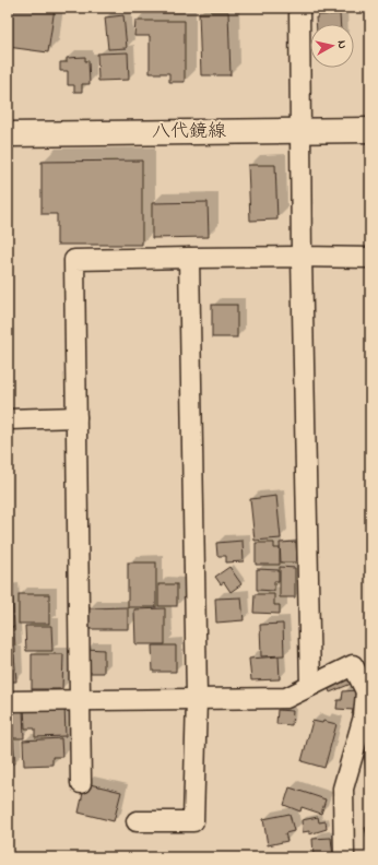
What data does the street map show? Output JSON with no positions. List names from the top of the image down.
{
  "streets": {
    "main road": ["八代鏡線"]
  },
  "north": "right"
}
